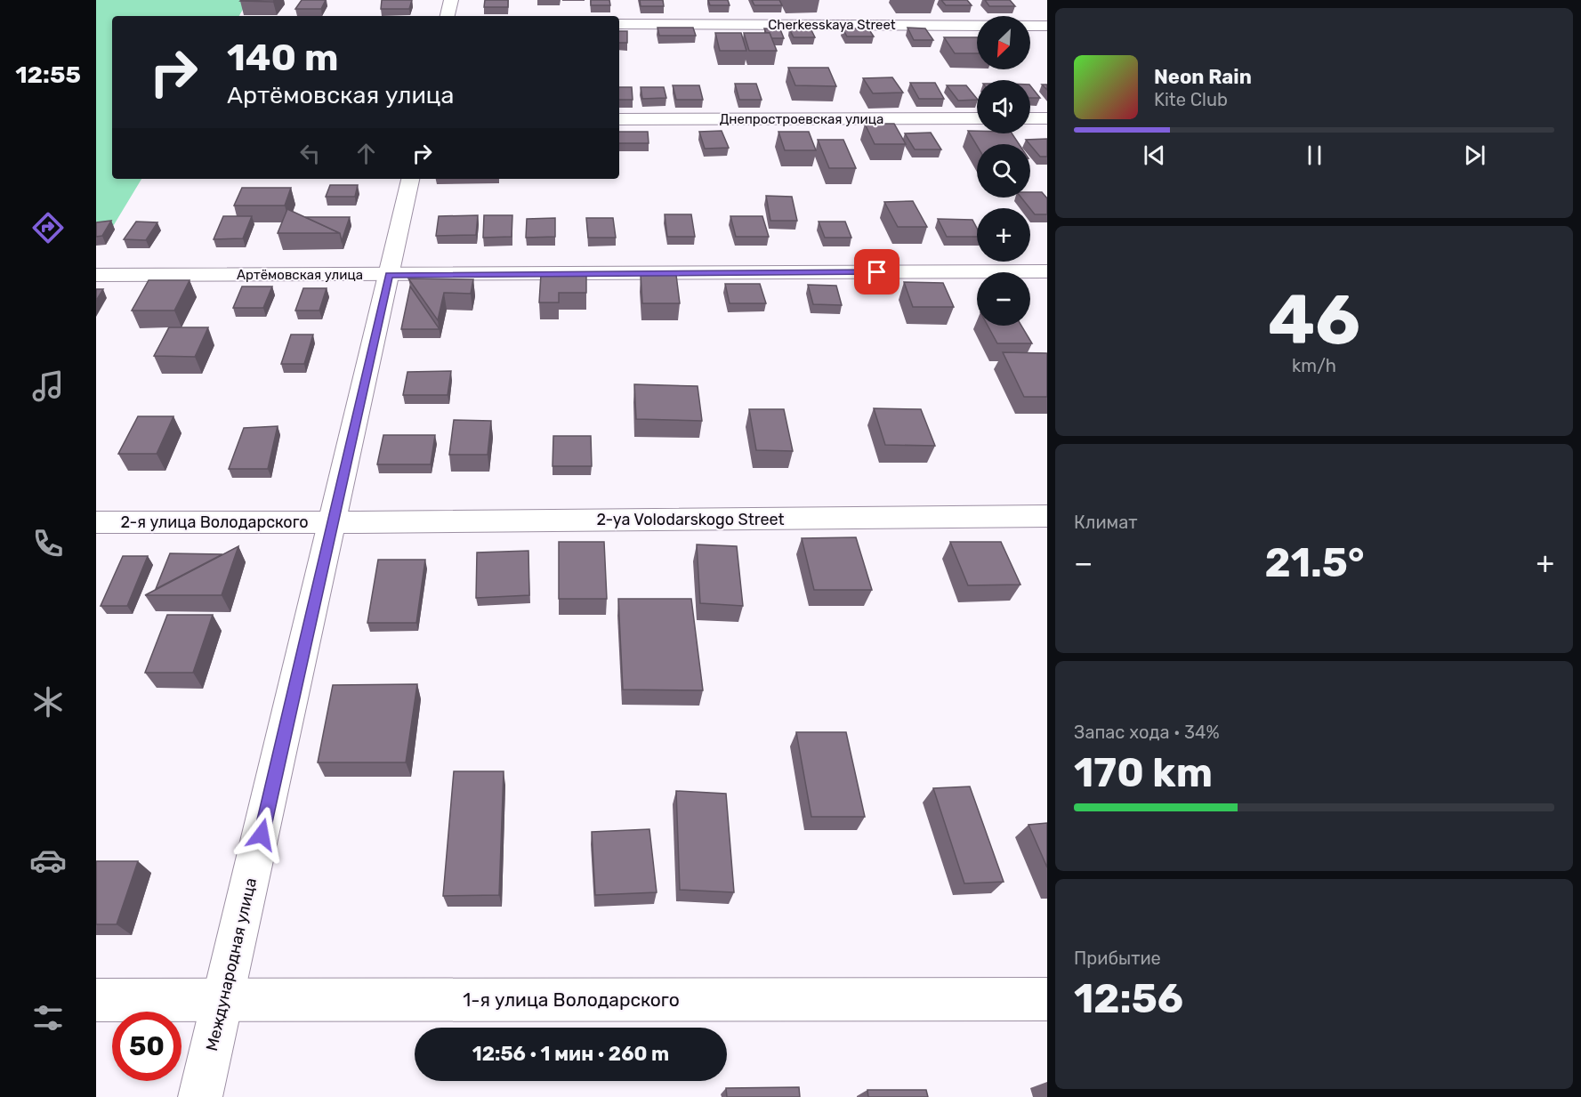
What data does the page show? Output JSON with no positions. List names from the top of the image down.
{
  "streets": {
    "street": [
      "Cherkesskaya Street",
      "Днепростроевская улица",
      "Артёмовская улица",
      "2-ya Volodarskogo Street",
      "2-я улица Володарского",
      "Международная улица",
      "1-я улица Володарского"
    ]
  },
  "crossings": [
    ["Артёмовская улица", "Международная улица"],
    ["2-ya Volodarskogo Street", "2-я улица Володарского"],
    ["2-ya Volodarskogo Street", "Международная улица"],
    ["2-я улица Володарского", "Международная улица"],
    ["Международная улица", "1-я улица Володарского"]
  ],
  "north": "bottom left",
  "page": {
    "tabs": "12:55",
    "map_buttons": ["+", "−"],
    "turn": ["140 m", "Артёмовская улица"],
    "song": ["Neon Rain", "Kite Club"],
    "tile": [
      ["46", "km/h"],
      "Климат",
      ["Запас хода · 34%", "170 km"],
      ["Прибытие", "12:56"]
    ],
    "heat": ["−", "21.5°", "+"],
    "limit": "50",
    "trip": "12:56 · 1 мин · 260 m"
  }
}
